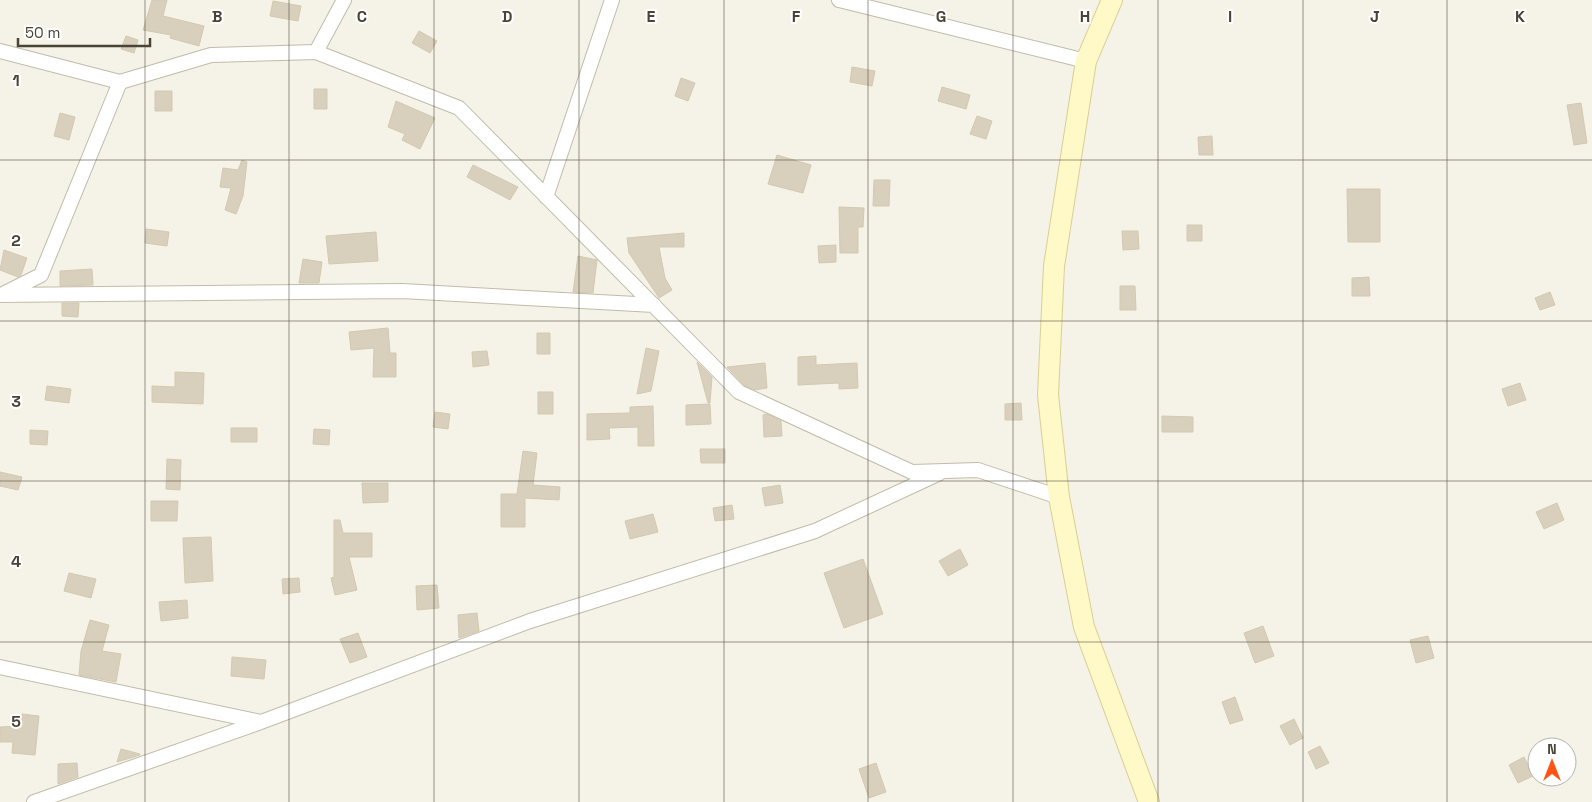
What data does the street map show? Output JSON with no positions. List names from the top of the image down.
{
  "scale_bar": "50 m",
  "north": "top",
  "grid": {
    "columns": [
      "B",
      "C",
      "D",
      "E",
      "F",
      "G",
      "H",
      "I",
      "J",
      "K"
    ],
    "rows": [
      "1",
      "2",
      "3",
      "4",
      "5"
    ]
  }
}
